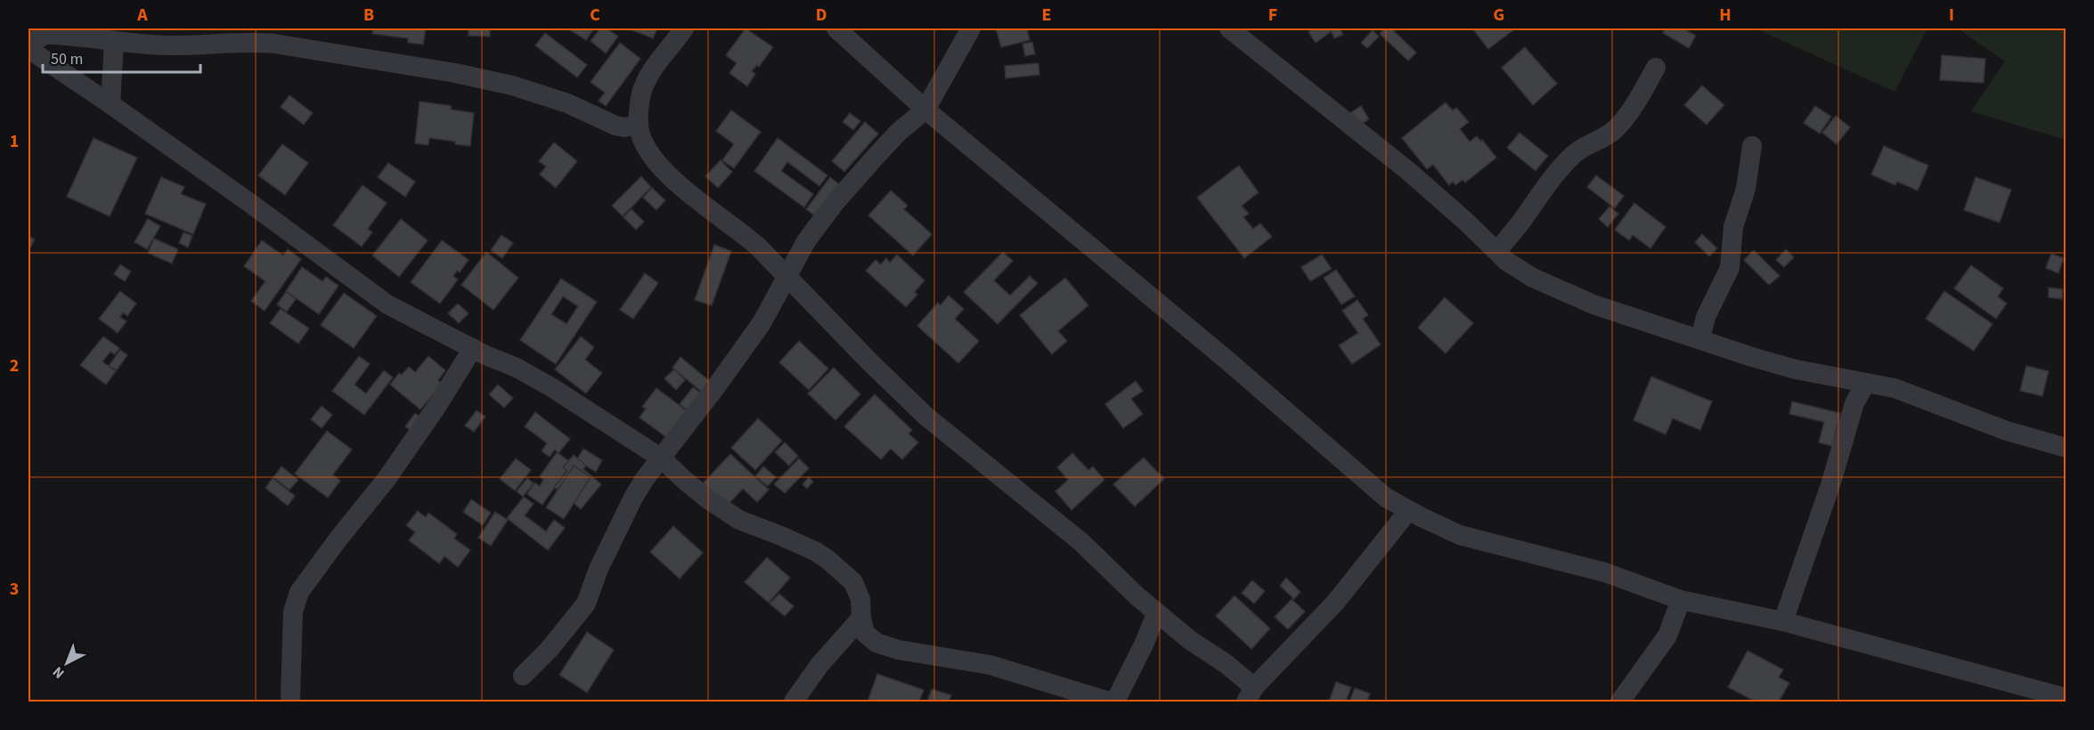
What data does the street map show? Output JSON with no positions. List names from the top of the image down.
{
  "scale_bar": "50 m",
  "north": "bottom left",
  "grid": {
    "columns": [
      "A",
      "B",
      "C",
      "D",
      "E",
      "F",
      "G",
      "H",
      "I"
    ],
    "rows": ["1", "2", "3"]
  }
}
